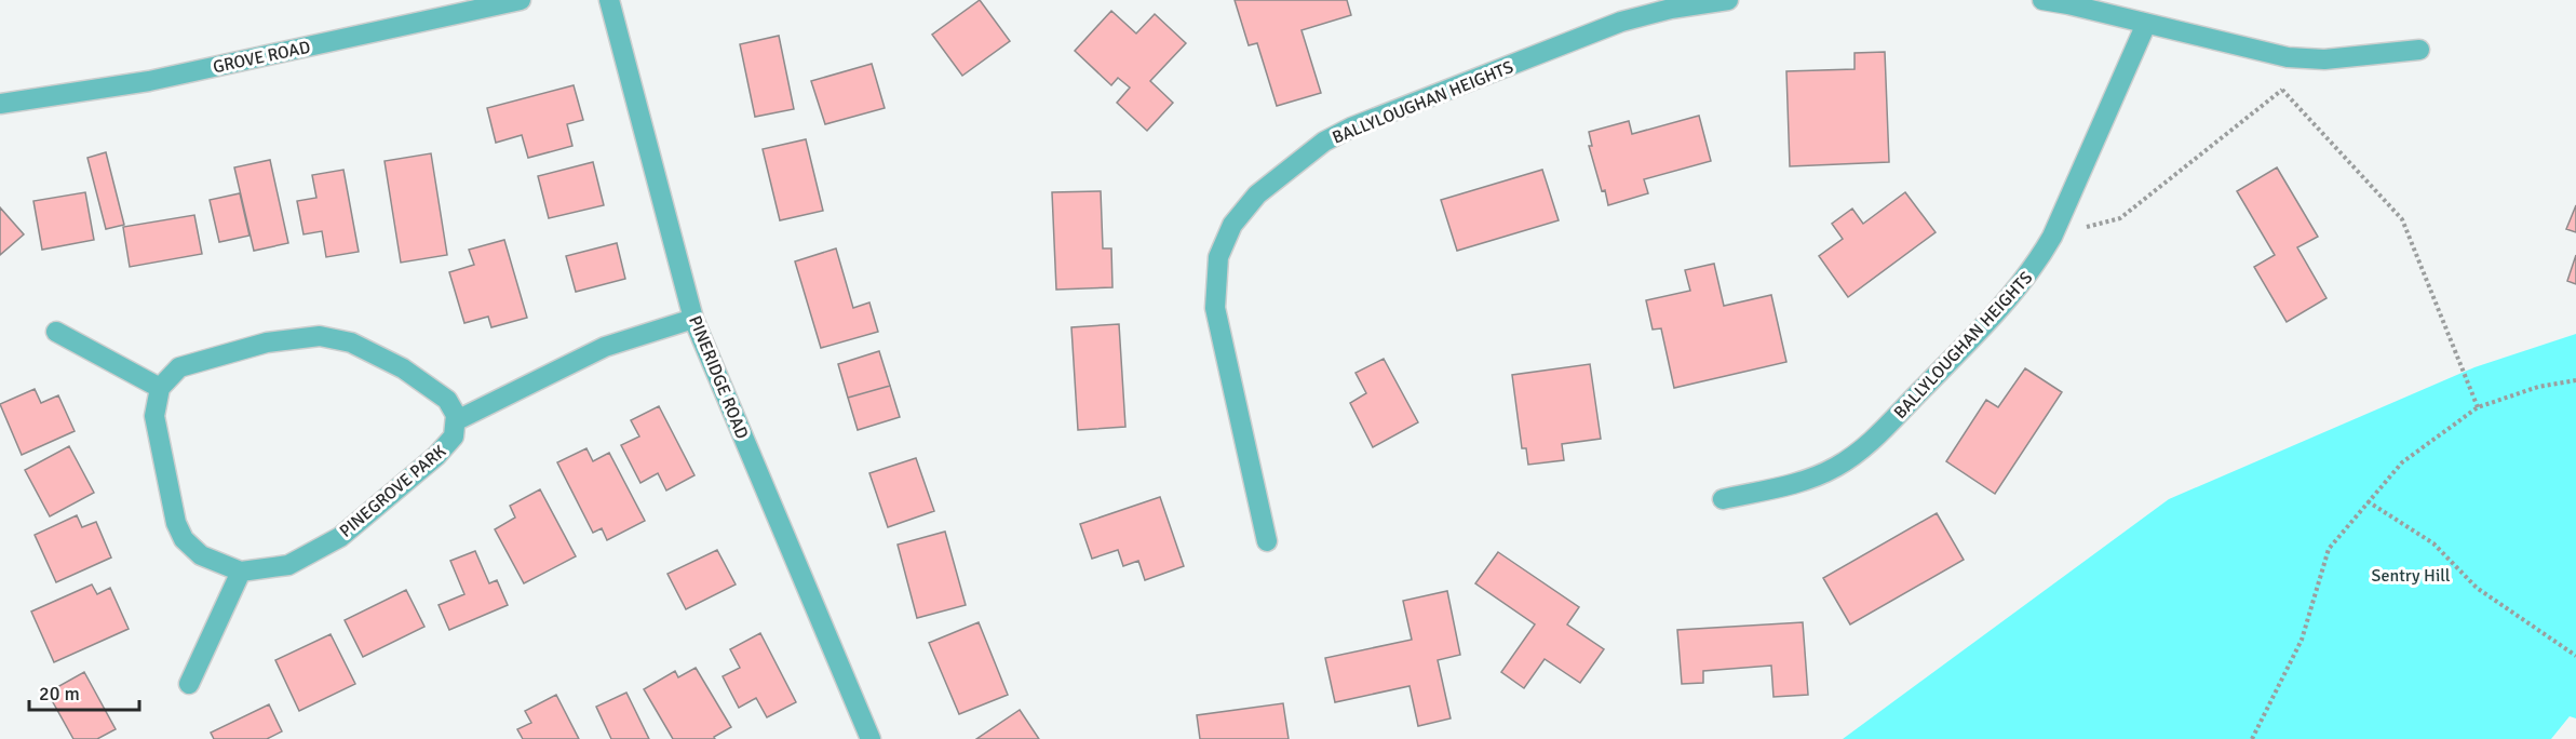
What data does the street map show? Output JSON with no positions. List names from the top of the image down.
{
  "streets": {
    "street": [
      "GROVE ROAD",
      "BALLYLOUGHAN HEIGHTS",
      "PINERIDGE ROAD",
      "PINEGROVE PARK"
    ]
  },
  "parks": ["Sentry Hill"],
  "scale_bar": "20 m"
}
